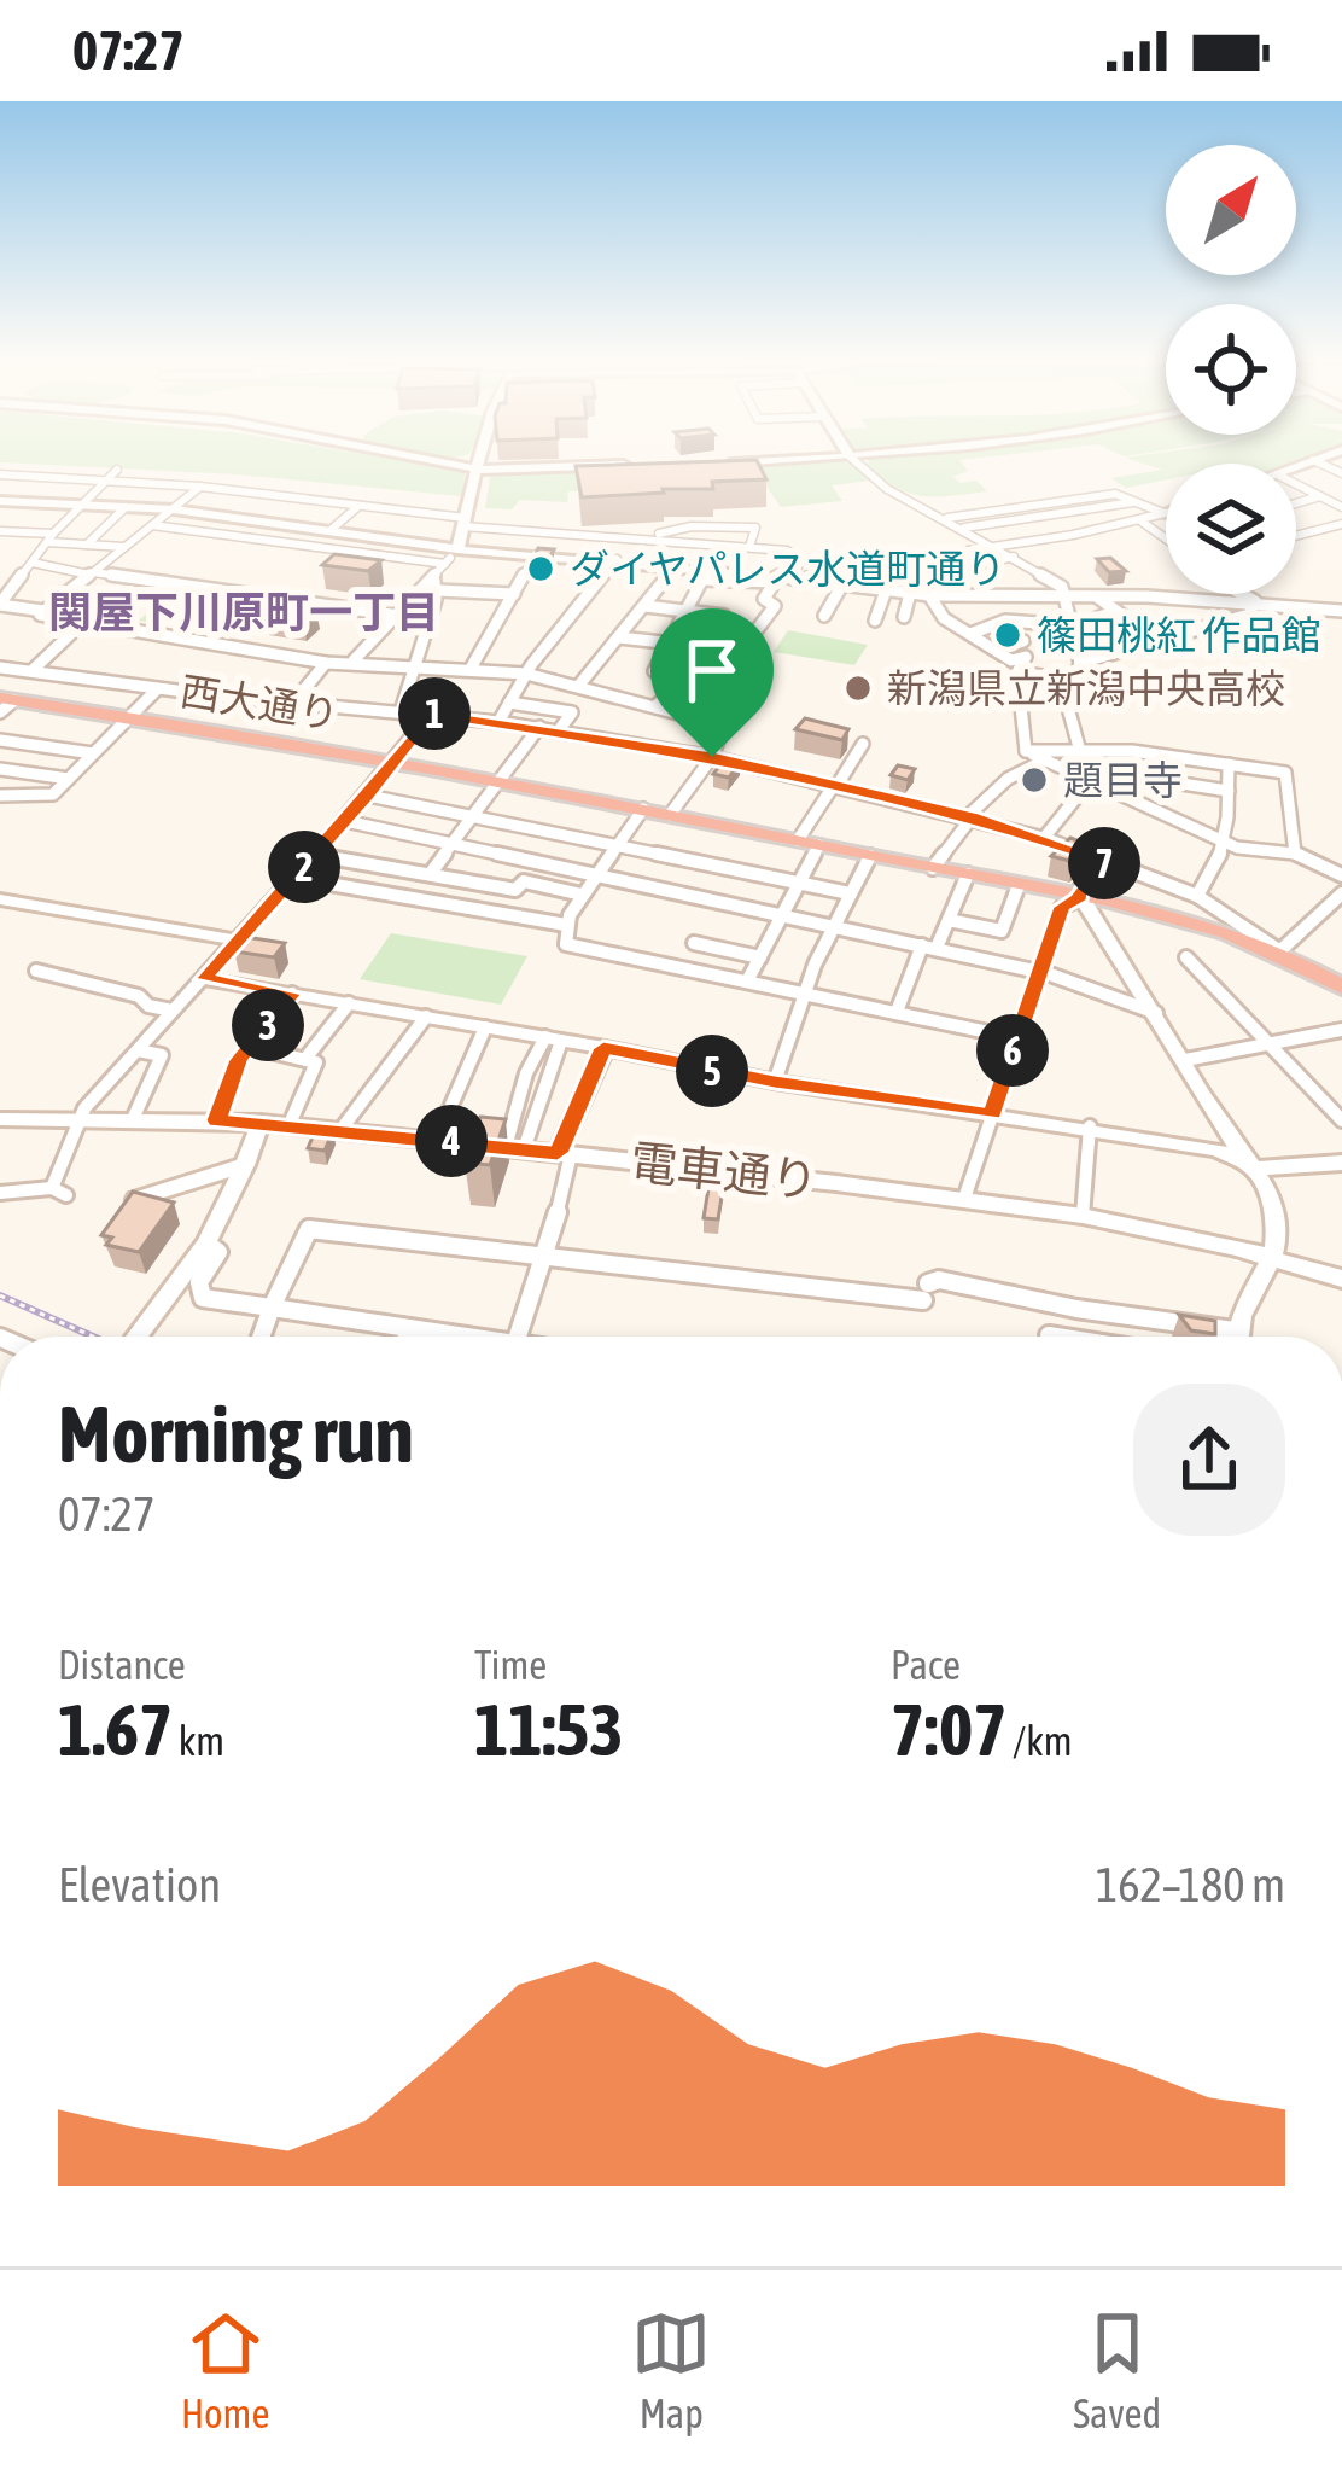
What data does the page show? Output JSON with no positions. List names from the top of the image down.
{
  "streets": {
    "highway": ["西大通り"],
    "street": ["電車通り"]
  },
  "districts": ["関屋下川原町一丁目"],
  "places": [
    "ダイヤパレス水道町通り",
    "篠田桃紅 作品館",
    "新潟県立新潟中央高校",
    "題目寺"
  ],
  "north": "top right",
  "page": {
    "status": "07:27",
    "pins": [
      "1",
      "7",
      "2",
      "3",
      "6",
      "5",
      "4"
    ],
    "heading": ["Morning run", "07:27"],
    "stats": [
      ["Distance", "1.67 km"],
      ["Time", "11:53"],
      ["Pace", "7:07 /km"]
    ],
    "chart": ["Elevation", "162–180 m"],
    "tabs": ["Home", "Map", "Saved"]
  }
}
